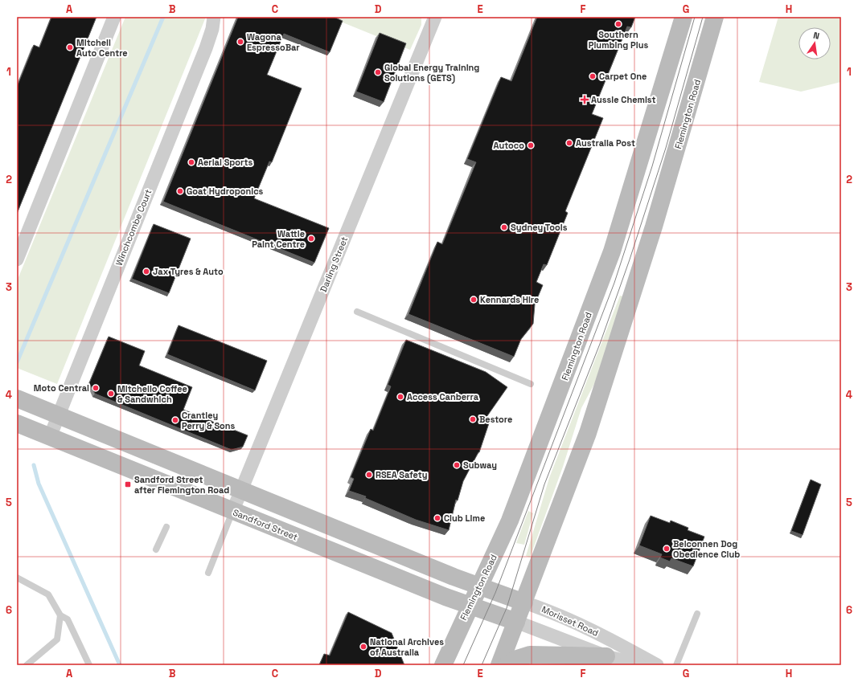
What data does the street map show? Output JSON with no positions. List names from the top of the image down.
{
  "streets": {
    "main road": ["Flemington Road", "Sandford Street", "Morisset Road"],
    "street": ["Winchcombe Court", "Darling Street"]
  },
  "crossings": [
    ["Flemington Road", "Sandford Street"],
    ["Flemington Road", "Morisset Road"],
    ["Winchcombe Court", "Sandford Street"],
    ["Darling Street", "Sandford Street"],
    ["Sandford Street", "Morisset Road"]
  ],
  "places": {
    "other": [
      "Southern Plumbing Plus",
      "Wagona EspressoBar",
      "Mitchell Auto Centre",
      "Global Energy Training Solutions (GETS)",
      "Carpet One",
      "Australia Post",
      "Autoco",
      "Aerial Sports",
      "Goat Hydroponics",
      "Sydney Tools",
      "Wattle Paint Centre",
      "Jax Tyres & Auto",
      "Kennards Hire",
      "Moto Central",
      "Mitchello Coffee & Sandwhich",
      "Access Canberra",
      "Bestore",
      "Crantley Perry & Sons",
      "Subway",
      "RSEA Safety",
      "Club Lime",
      "Belconnen Dog Obedience Club",
      "National Archives of Australia"
    ],
    "health": ["Aussie Chemist"],
    "transit": ["Sandford Street after Flemington Road"]
  },
  "north": "top",
  "grid": {
    "columns": [
      "A",
      "B",
      "C",
      "D",
      "E",
      "F",
      "G",
      "H"
    ],
    "rows": [
      "1",
      "2",
      "3",
      "4",
      "5",
      "6"
    ]
  }
}
